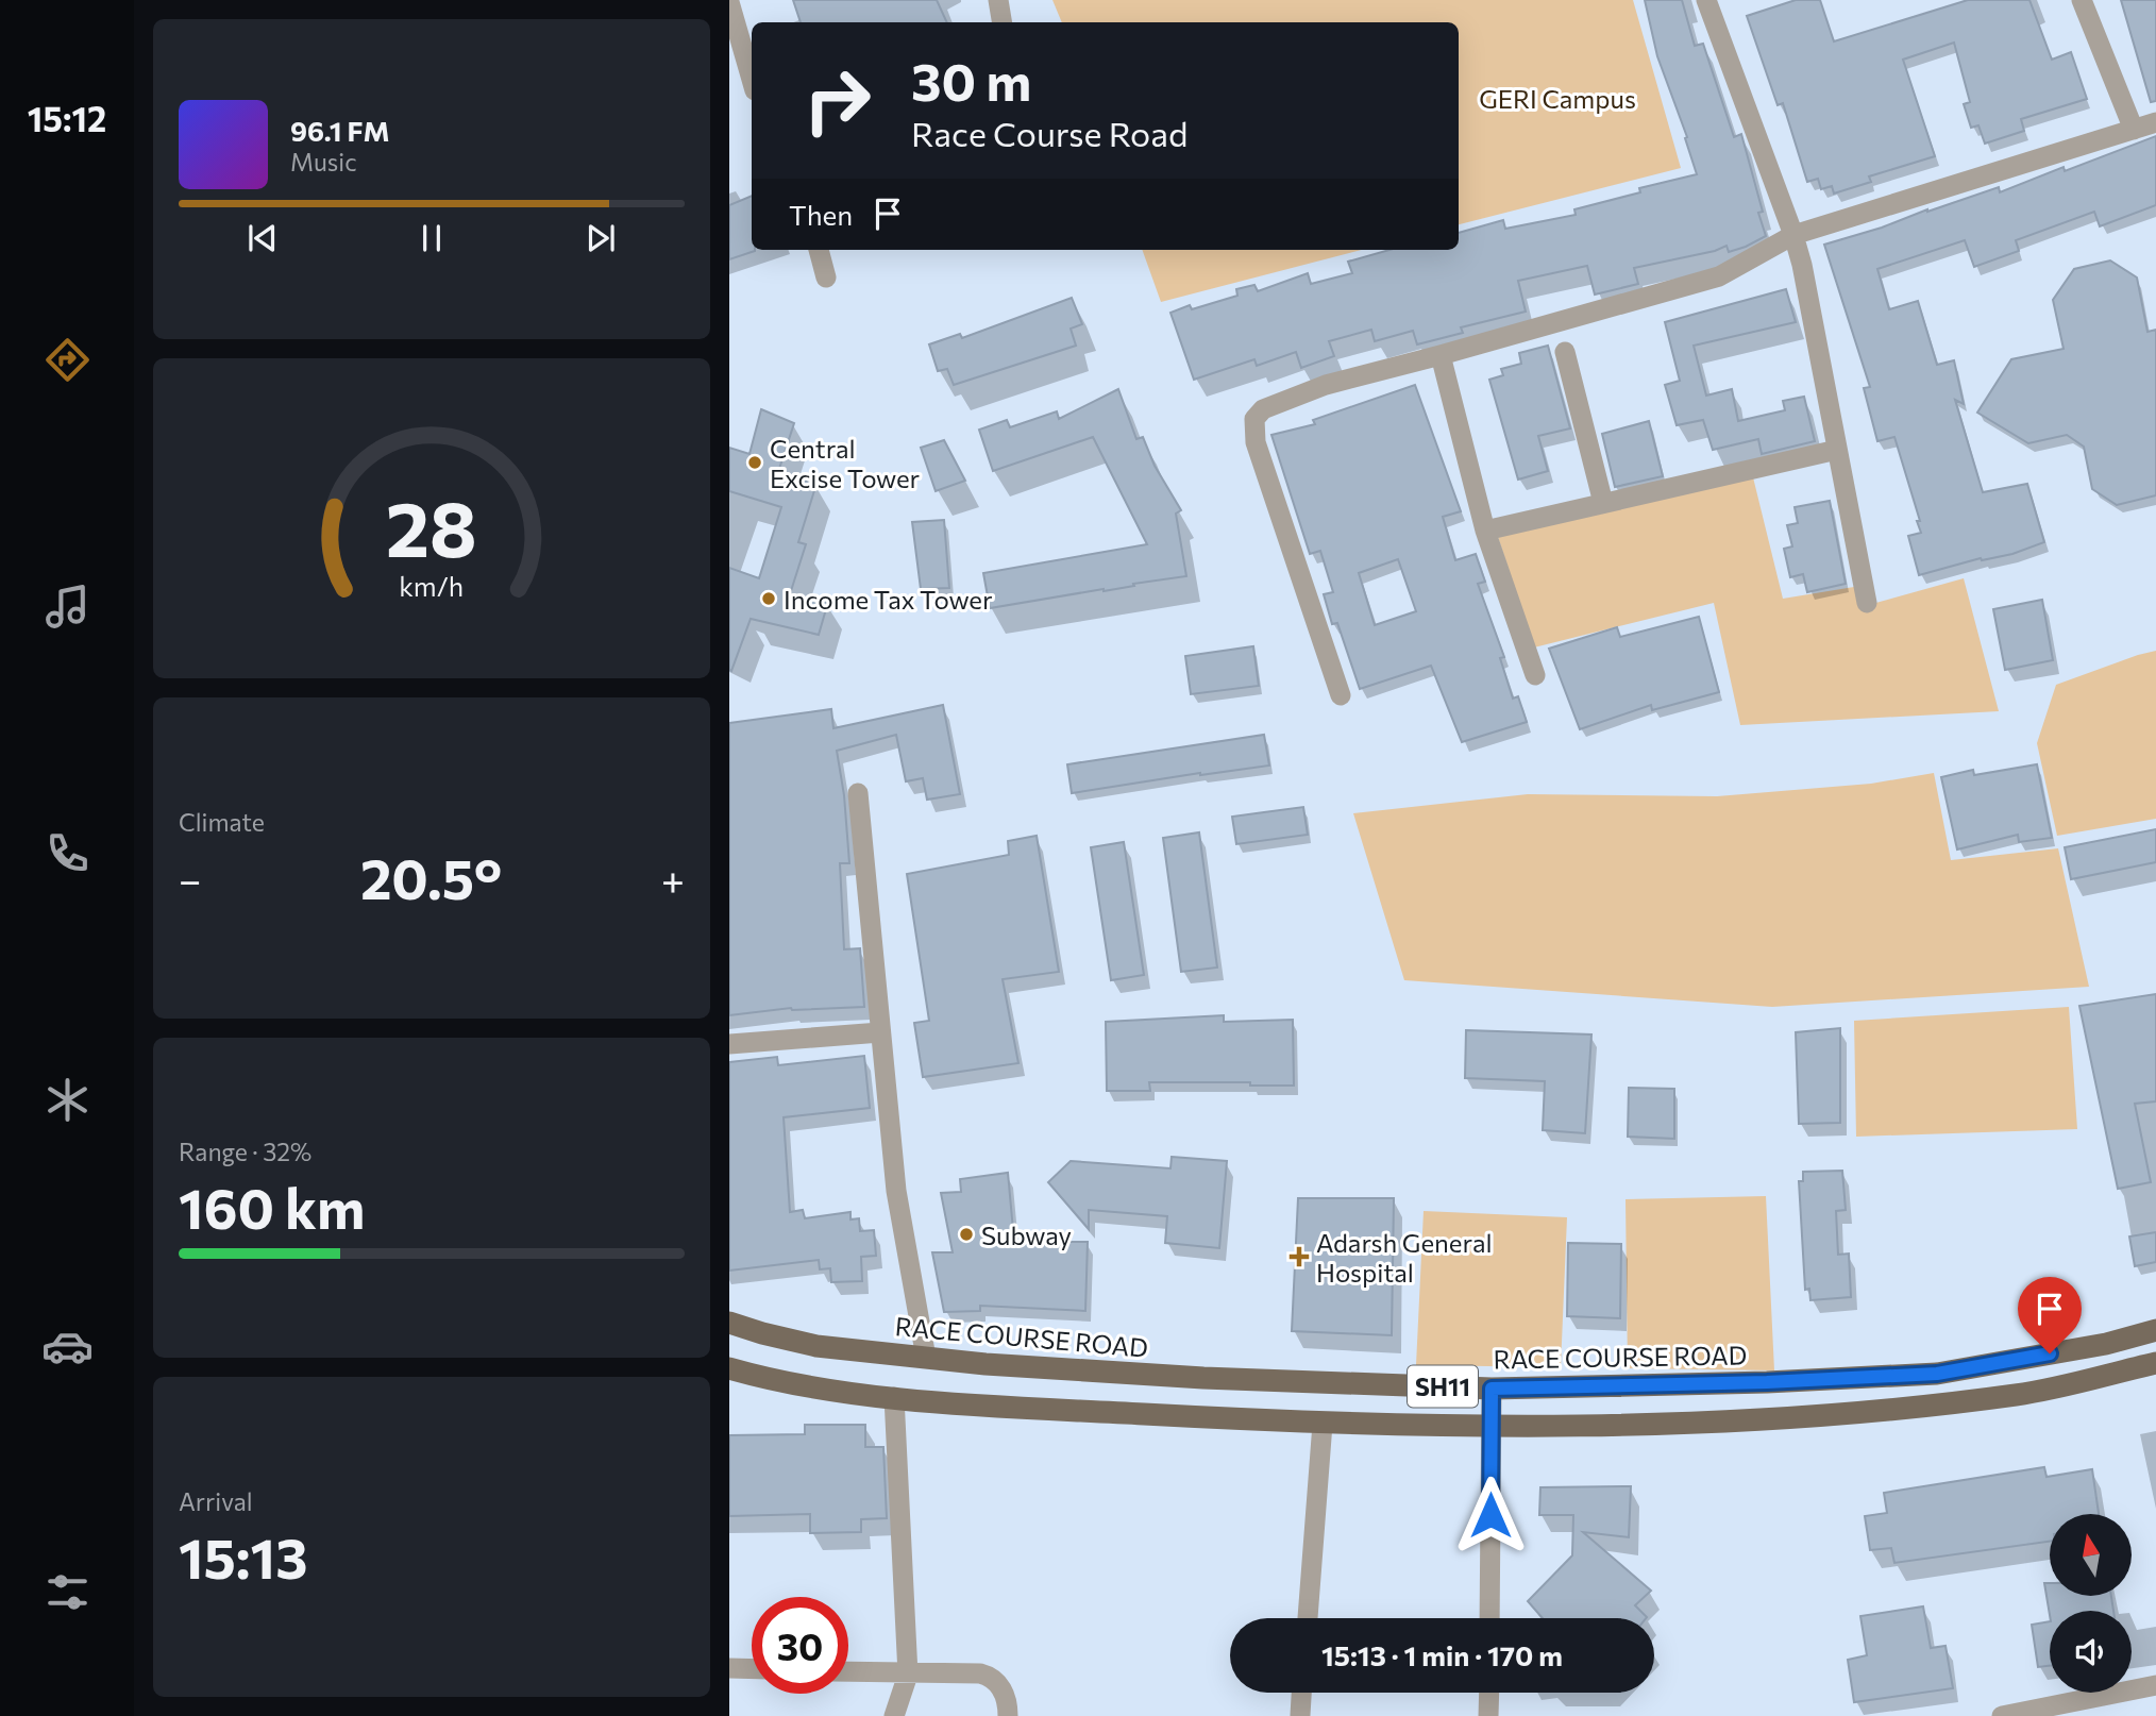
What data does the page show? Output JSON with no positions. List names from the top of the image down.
{
  "streets": {
    "main road": ["RACE COURSE ROAD", "SH11"]
  },
  "parks": ["GERI Campus"],
  "places": {
    "other": ["Central Excise Tower", "Income Tax Tower", "Subway"],
    "health": ["Adarsh General Hospital"]
  },
  "north": "top",
  "page": {
    "tabs": "15:12",
    "turn": ["30 m", "Race Course Road"],
    "song": ["96.1 FM", "Music"],
    "then": "Then",
    "tile": [
      "Climate",
      ["Range · 32%", "160 km"],
      ["Arrival", "15:13"]
    ],
    "heat": ["−", "20.5°", "+"],
    "limit": "30",
    "trip": "15:13 · 1 min · 170 m",
    "gauge": ["28", "km/h"]
  }
}
